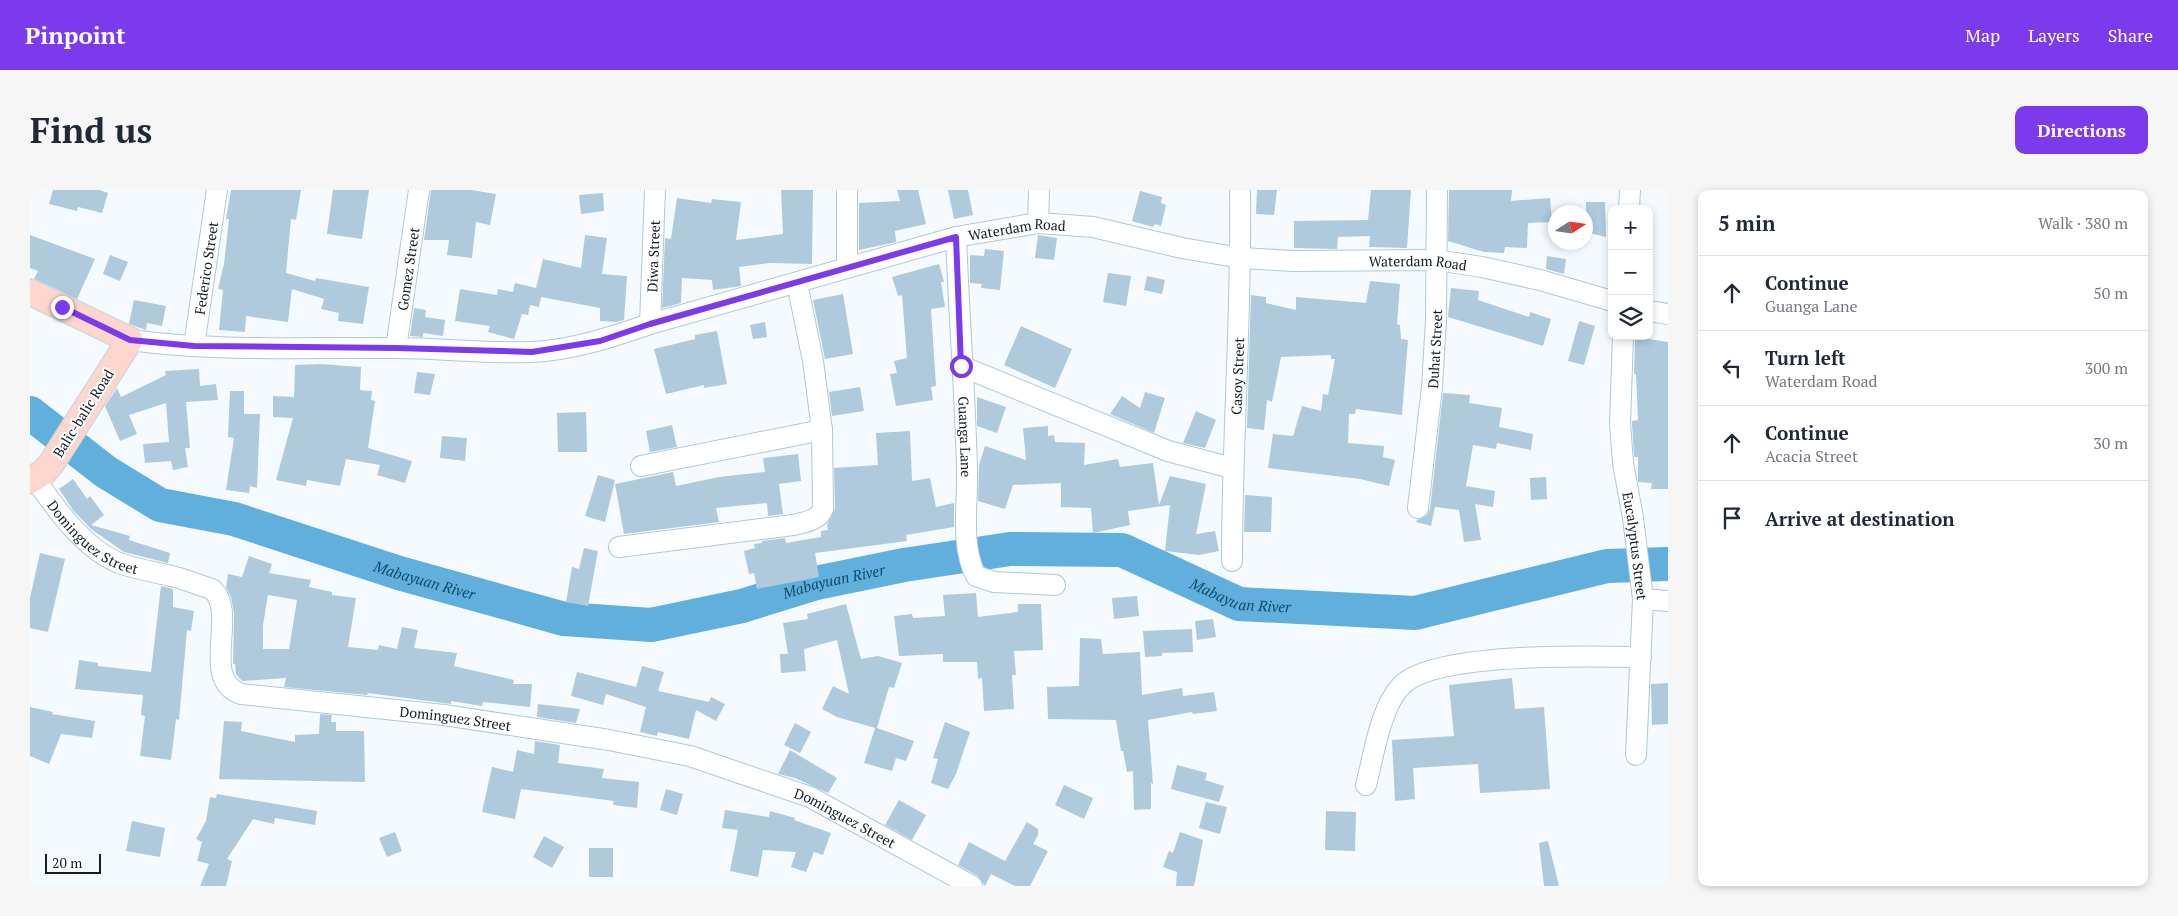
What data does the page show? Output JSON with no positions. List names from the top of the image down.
{
  "streets": {
    "main road": ["Balic-balic Road"],
    "street": [
      "Waterdam Road",
      "Diwa Street",
      "Federico Street",
      "Gomez Street",
      "Duhat Street",
      "Casoy Street",
      "Guanga Lane",
      "Dominguez Street",
      "Eucalyptus Street"
    ]
  },
  "crossings": [
    ["Waterdam Road", "Diwa Street"],
    ["Waterdam Road", "Federico Street"],
    ["Waterdam Road", "Gomez Street"],
    ["Waterdam Road", "Duhat Street"],
    ["Waterdam Road", "Casoy Street"],
    ["Waterdam Road", "Balic-balic Road"],
    ["Waterdam Road", "Guanga Lane"],
    ["Balic-balic Road", "Dominguez Street"]
  ],
  "water": ["Mabayuan River"],
  "scale_bar": "20 m",
  "north": "right",
  "page": {
    "header": "Pinpoint",
    "nav": ["Map", "Layers", "Share"],
    "buttons": "Directions",
    "title": "Find us",
    "heading": ["5 min", "Walk · 380 m"],
    "map_buttons": ["+", "−"],
    "list": [
      ["Continue", "Guanga Lane", "50 m"],
      ["Turn left", "Waterdam Road", "300 m"],
      ["Continue", "Acacia Street", "30 m"],
      "Arrive at destination"
    ],
    "scale": "20 m"
  }
}
